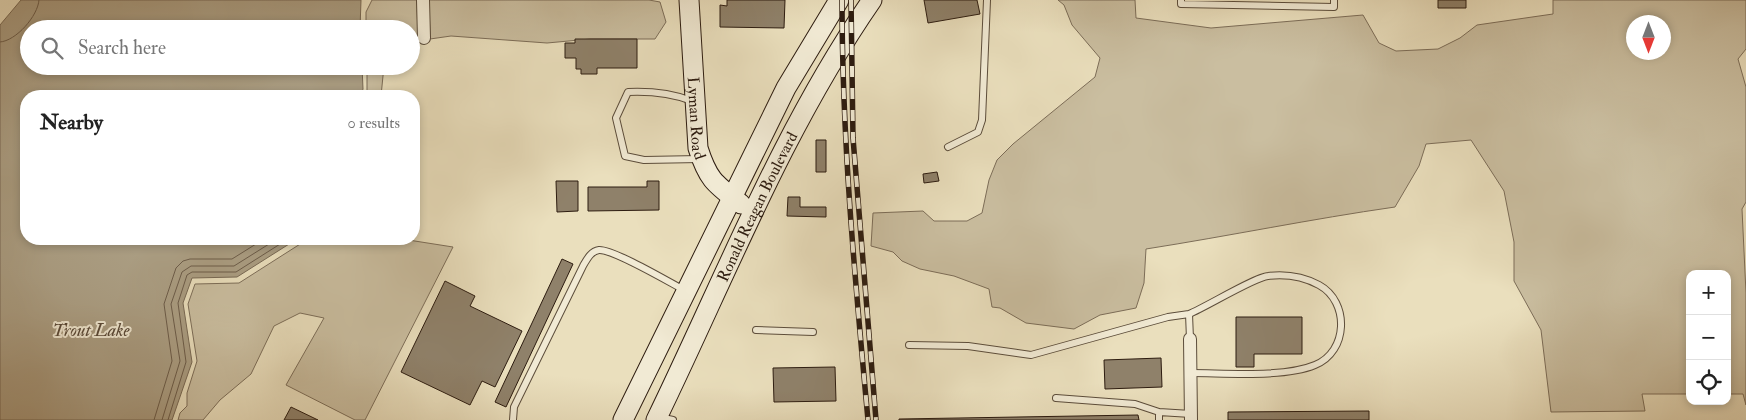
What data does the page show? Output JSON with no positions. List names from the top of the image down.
{
  "streets": {
    "main road": ["Lyman Road", "Ronald Reagan Boulevard"]
  },
  "crossings": [
    ["Lyman Road", "Ronald Reagan Boulevard"]
  ],
  "water": ["Trout Lake"],
  "north": "bottom",
  "page": {
    "search": "Search here",
    "heading": ["Nearby", "0 results"],
    "map_buttons": ["+", "−"]
  }
}
